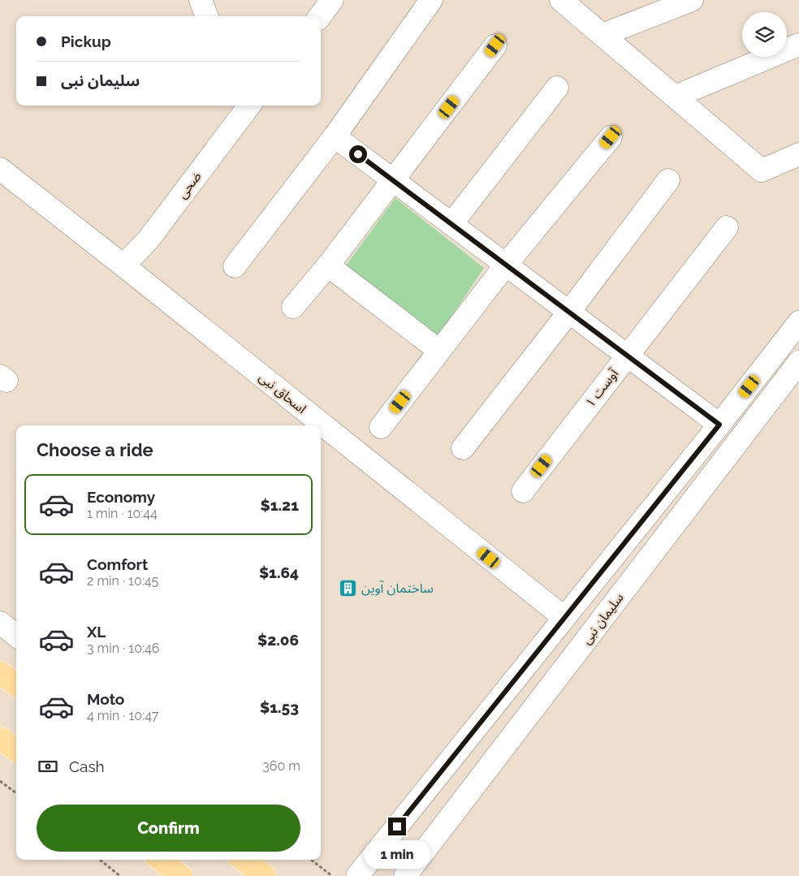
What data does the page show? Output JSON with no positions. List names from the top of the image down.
{
  "streets": {
    "street": [
      "ضحی",
      "آوست ١",
      "اسحاق نبی",
      "سلیمان نبی"
    ]
  },
  "crossings": [
    ["ضحی", "اسحاق نبی"]
  ],
  "places": {
    "building": ["ساختمان آوین"]
  },
  "page": {
    "banner": ["Pickup", "سلیمان نبی"],
    "heading": "Choose a ride",
    "list": [
      {
        "name": "Economy",
        "note": "1 min · 10:44",
        "value": "$1.21"
      },
      {
        "name": "Comfort",
        "note": "2 min · 10:45",
        "value": "$1.64"
      },
      {
        "name": "XL",
        "note": "3 min · 10:46",
        "value": "$2.06"
      },
      {
        "name": "Moto",
        "note": "4 min · 10:47",
        "value": "$1.53"
      }
    ],
    "pay": ["Cash", "360 m"],
    "buttons": "Confirm",
    "bubble": "1 min"
  }
}
